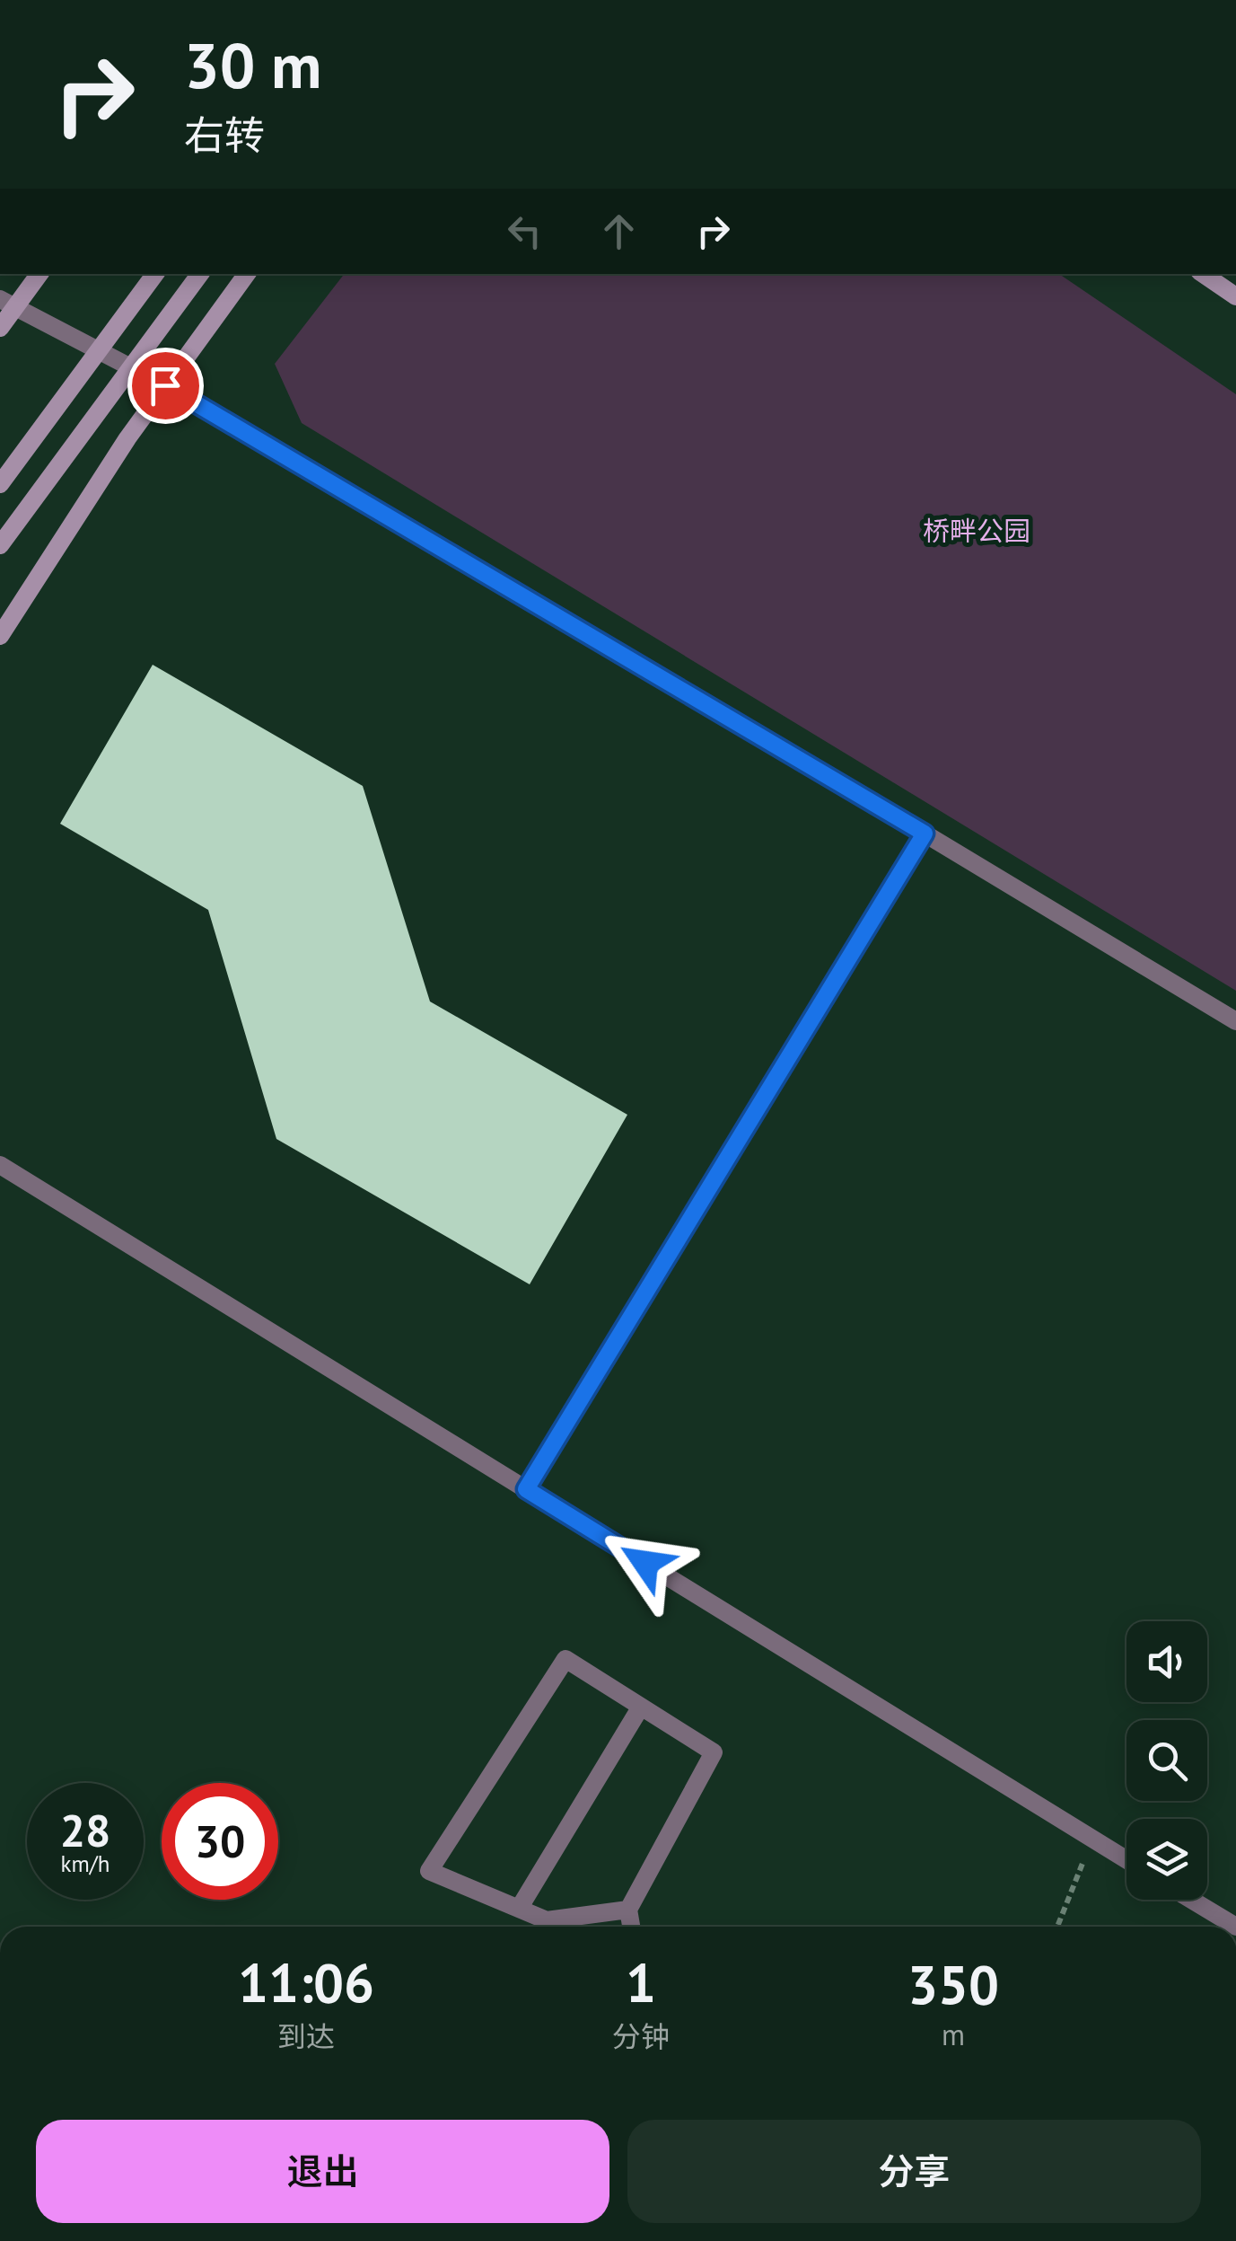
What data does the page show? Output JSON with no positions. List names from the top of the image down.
{
  "parks": ["桥畔公园"],
  "page": {
    "turn": ["30 m", "右转"],
    "speed": "28 km/h",
    "limit": "30",
    "eta": [
      "11:06",
      "到达",
      "1",
      "分钟",
      "350",
      "m"
    ],
    "buttons": ["退出", "分享"]
  }
}
